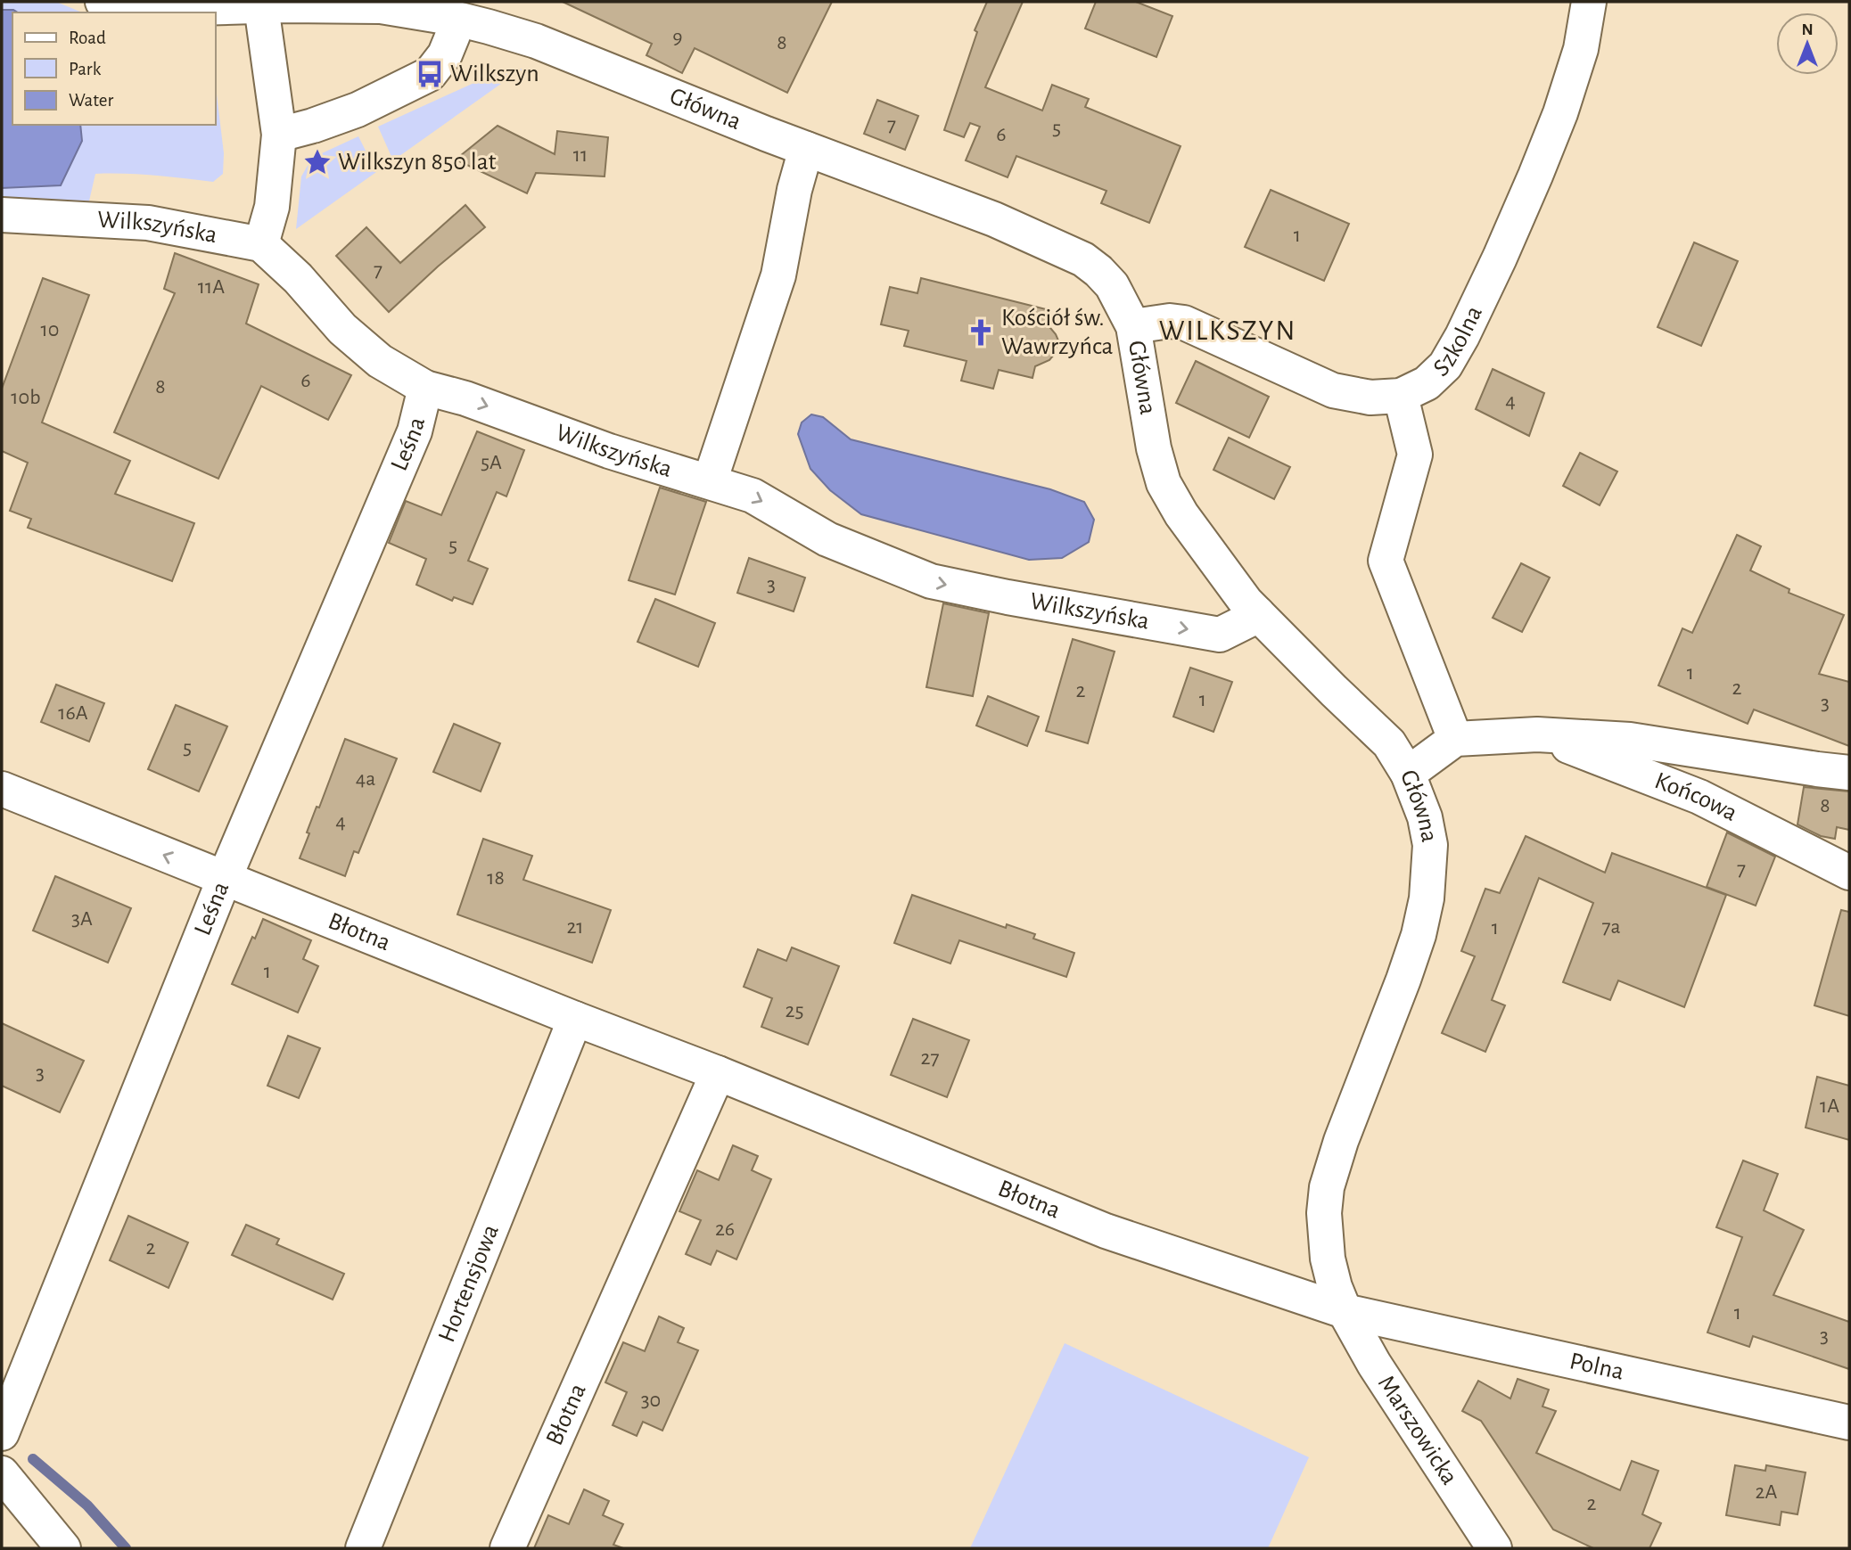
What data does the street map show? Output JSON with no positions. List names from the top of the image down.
{
  "streets": {
    "street": [
      "Główna",
      "Wilkszyńska",
      "Szkolna",
      "Leśna",
      "Końcowa",
      "Błotna",
      "Hortensjowa",
      "Polna",
      "Marszowicka"
    ]
  },
  "crossings": [
    ["Główna", "Wilkszyńska"],
    ["Główna", "Szkolna"],
    ["Główna", "Błotna"],
    ["Główna", "Polna"],
    ["Główna", "Marszowicka"],
    ["Wilkszyńska", "Leśna"],
    ["Leśna", "Błotna"],
    ["Błotna", "Hortensjowa"],
    ["Błotna", "Polna"],
    ["Błotna", "Marszowicka"],
    ["Polna", "Marszowicka"]
  ],
  "one_way": ["Wilkszyńska"],
  "districts": ["WILKSZYN"],
  "places": {
    "bus stop": ["Wilkszyn"],
    "place": ["Wilkszyn 850 lat"],
    "church": ["Kościół św. Wawrzyńca"]
  },
  "house_numbers": [
    "9",
    "8",
    "7",
    "5",
    "6",
    "11",
    "1",
    "7",
    "11A",
    "10",
    "6",
    "8",
    "10b",
    "4",
    "5A",
    "5",
    "3",
    "1",
    "2",
    "2",
    "1",
    "3",
    "16A",
    "5",
    "4a",
    "8",
    "4",
    "7",
    "18",
    "3A",
    "21",
    "7a",
    "1",
    "1",
    "25",
    "27",
    "3",
    "1A",
    "26",
    "2",
    "1",
    "3",
    "30",
    "2A",
    "2"
  ],
  "legend": ["Road", "Park", "Water"],
  "north": "top"
}
